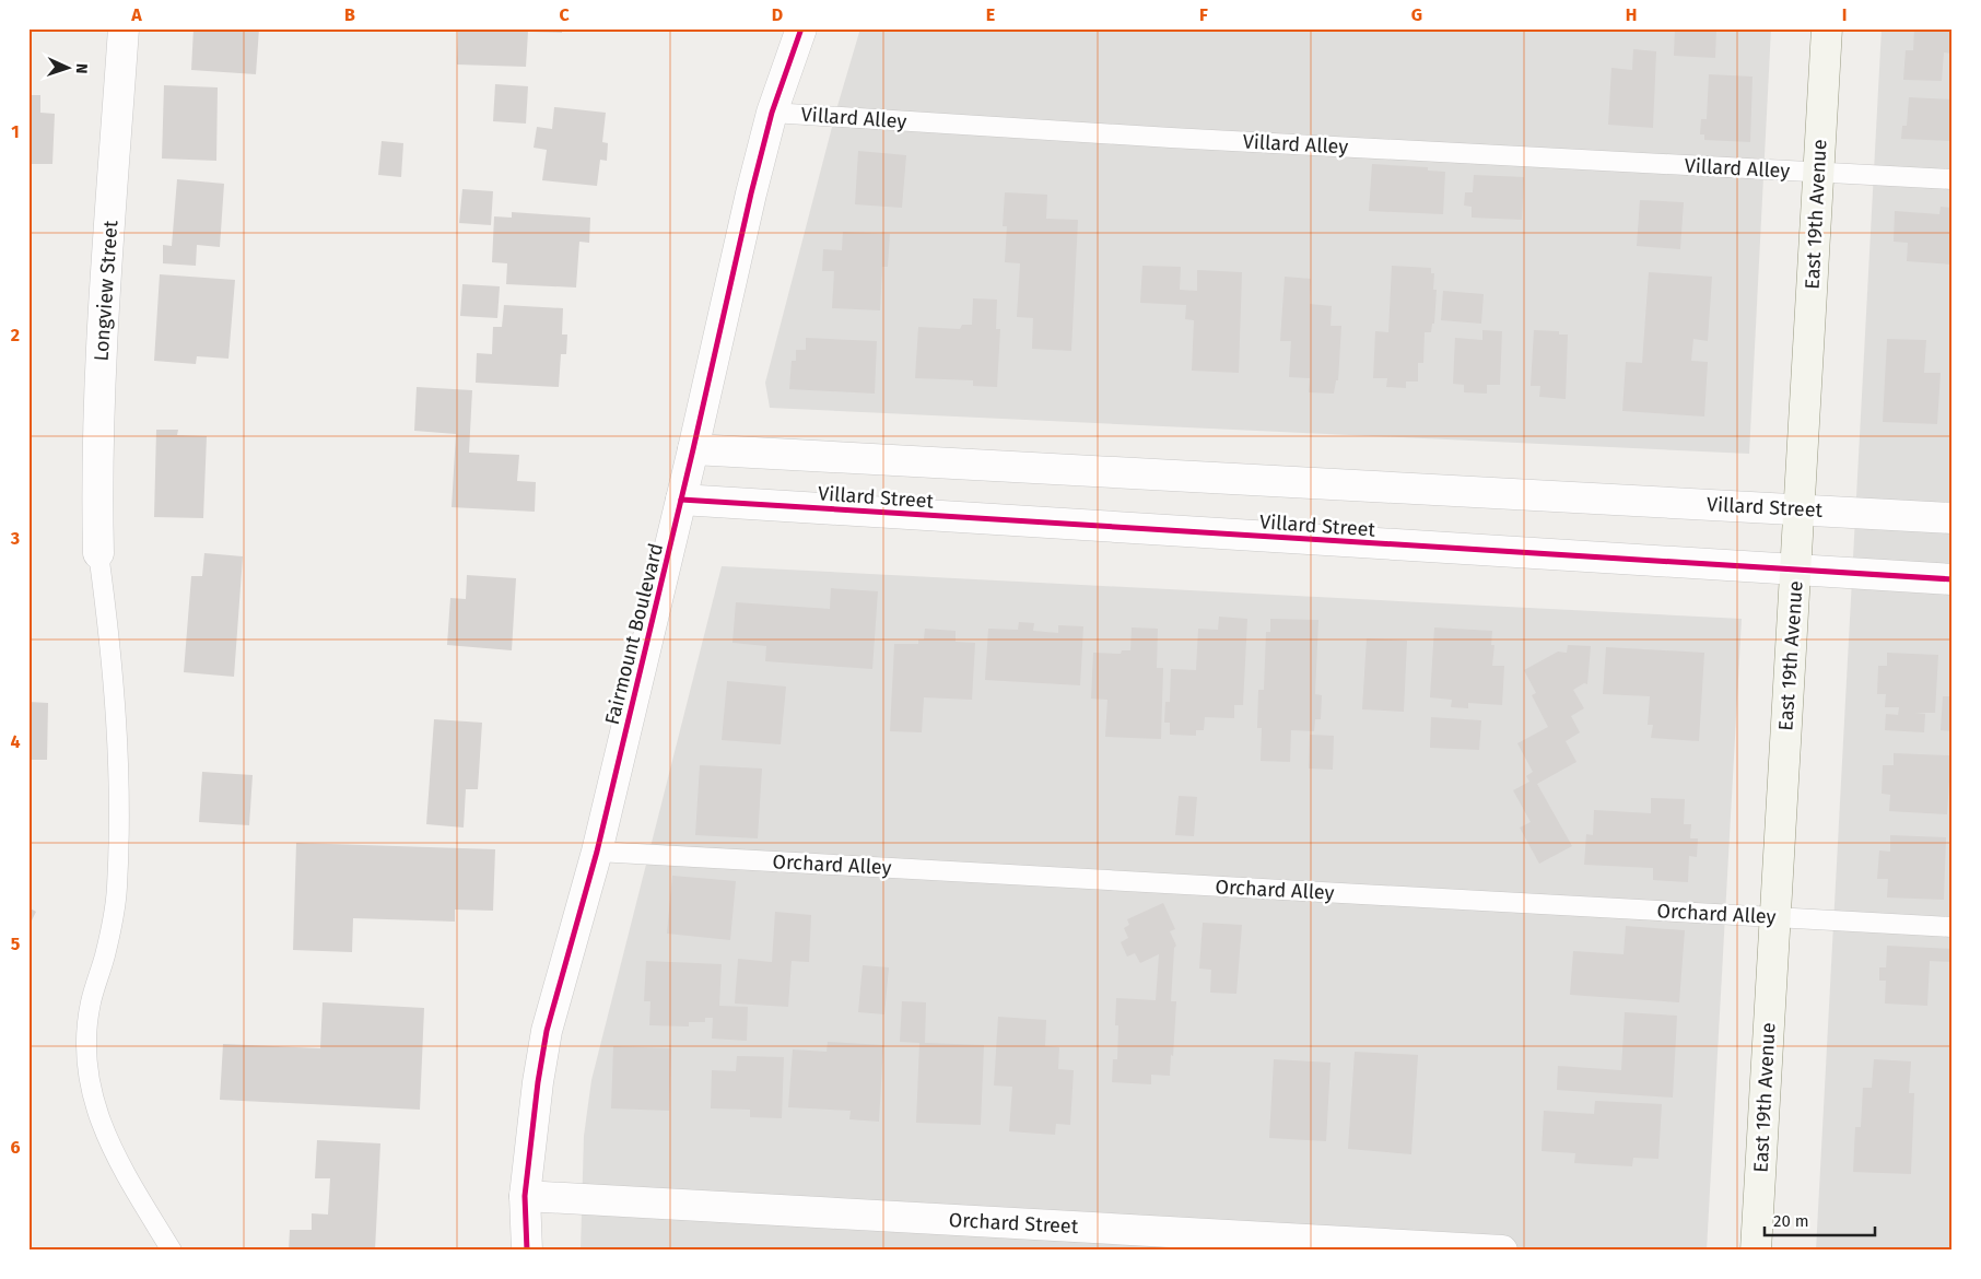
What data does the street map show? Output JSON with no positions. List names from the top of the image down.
{
  "streets": {
    "street": [
      "East 19th Avenue",
      "Longview Street",
      "Villard Street",
      "Fairmount Boulevard",
      "Orchard Street"
    ],
    "lane": ["Villard Alley", "Orchard Alley"]
  },
  "crossings": [
    ["Villard Alley", "East 19th Avenue"],
    ["Villard Alley", "Fairmount Boulevard"],
    ["East 19th Avenue", "Villard Street"],
    ["East 19th Avenue", "Orchard Alley"],
    ["Villard Street", "Fairmount Boulevard"],
    ["Fairmount Boulevard", "Orchard Alley"],
    ["Fairmount Boulevard", "Orchard Street"]
  ],
  "scale_bar": "20 m",
  "north": "right",
  "grid": {
    "columns": [
      "A",
      "B",
      "C",
      "D",
      "E",
      "F",
      "G",
      "H",
      "I"
    ],
    "rows": [
      "1",
      "2",
      "3",
      "4",
      "5",
      "6"
    ]
  }
}
